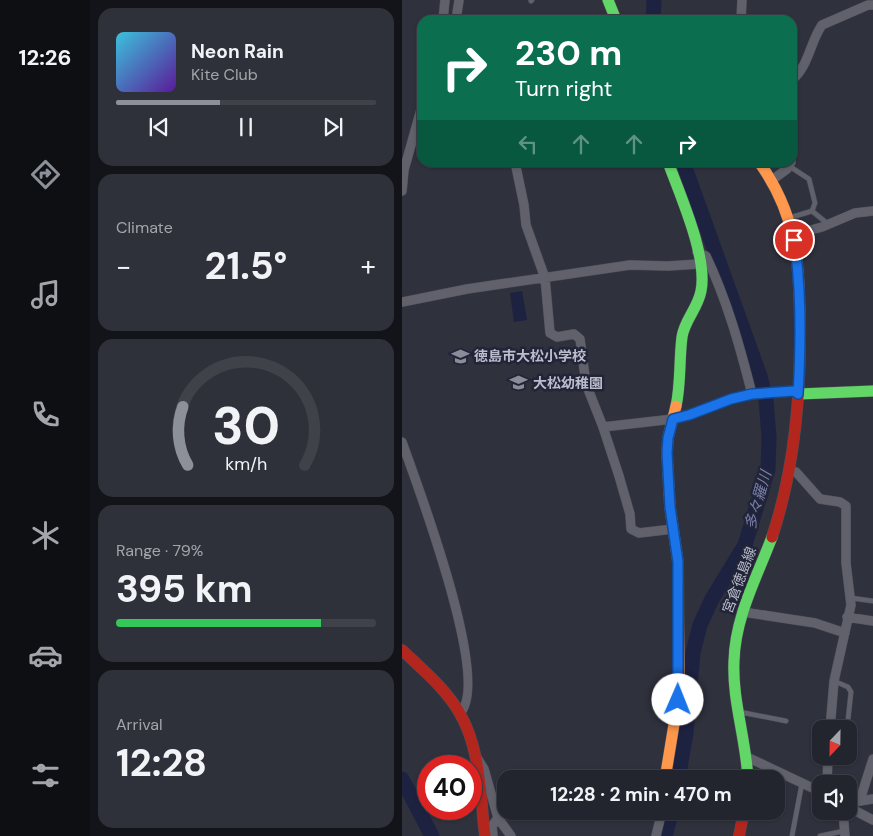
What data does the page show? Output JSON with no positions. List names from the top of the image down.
{
  "streets": {
    "street": ["宮倉徳島線"]
  },
  "water": ["多々羅川"],
  "places": {
    "school or university": ["徳島市大松小学校", "大松幼稚園"]
  },
  "north": "bottom",
  "page": {
    "tabs": "12:26",
    "turn": ["230 m", "Turn right"],
    "song": ["Neon Rain", "Kite Club"],
    "tile": [
      "Climate",
      ["Range · 79%", "395 km"],
      ["Arrival", "12:28"]
    ],
    "heat": ["−", "21.5°", "+"],
    "limit": "40",
    "trip": "12:28 · 2 min · 470 m",
    "gauge": ["30", "km/h"]
  }
}
